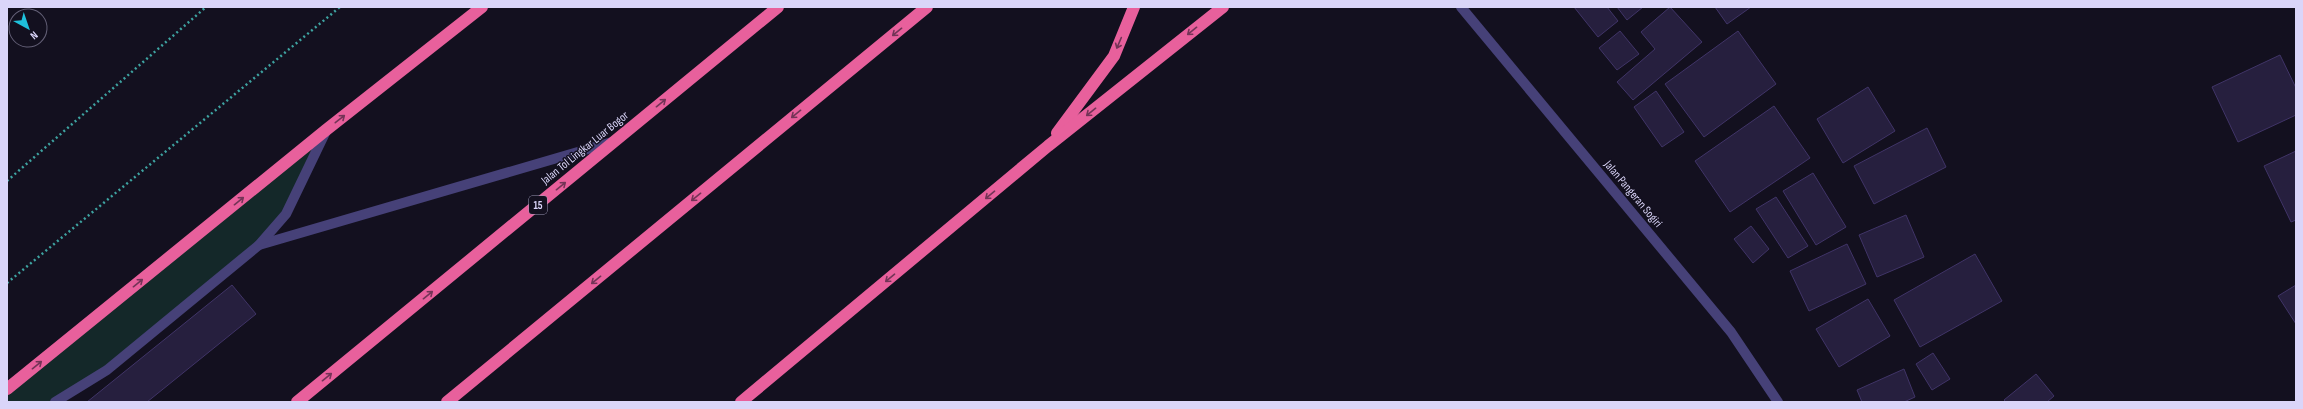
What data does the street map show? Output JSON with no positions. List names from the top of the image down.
{
  "streets": {
    "highway": ["Jalan Tol Lingkar Luar Bogor", "15"],
    "street": ["Jalan Pangeran Sogiri"]
  },
  "north": "bottom right"
}
